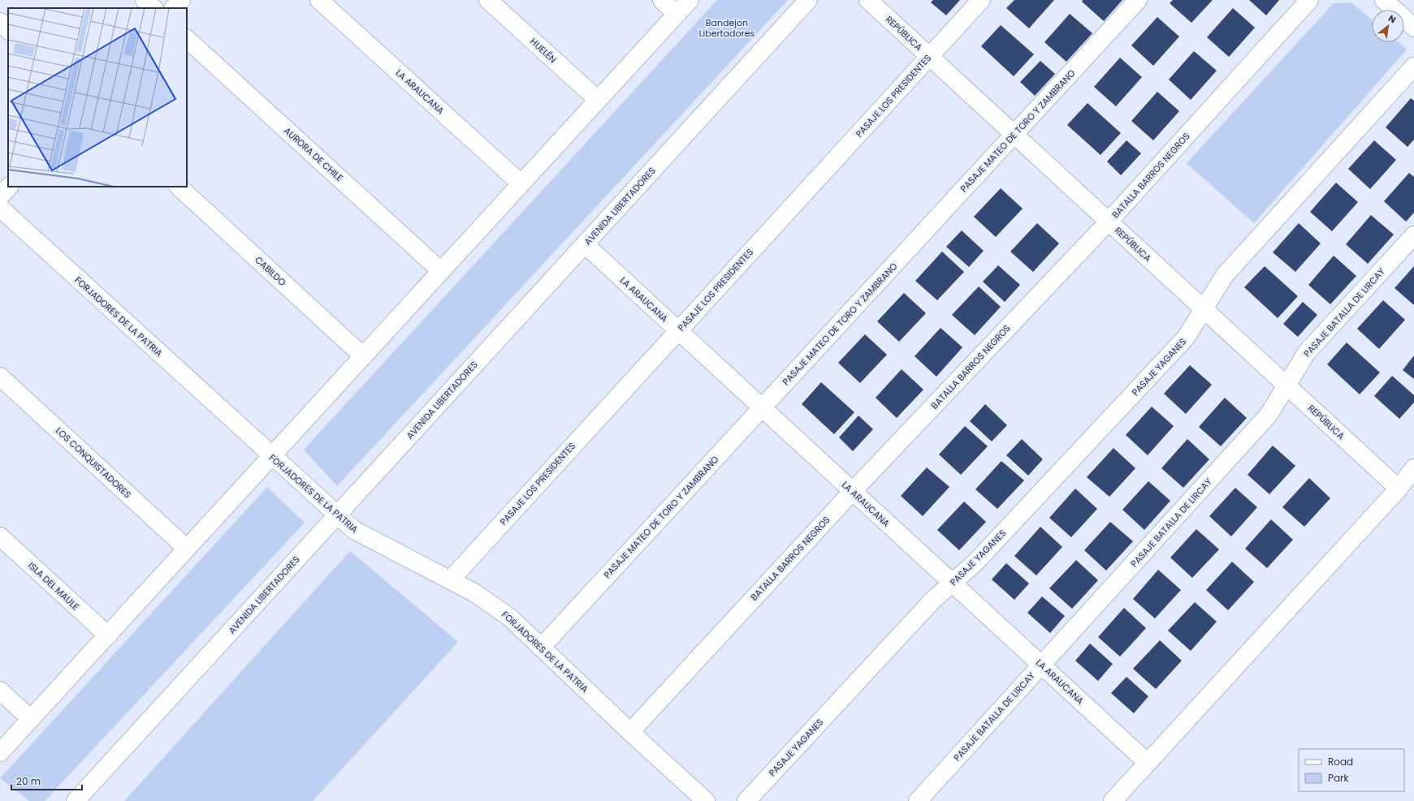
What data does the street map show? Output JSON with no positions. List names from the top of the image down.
{
  "streets": {
    "street": [
      "REPÚBLICA",
      "HUELÉN",
      "LA ARAUCANA",
      "PASAJE LOS PRESIDENTES",
      "PASAJE MATEO DE TORO Y ZAMBRANO",
      "AURORA DE CHILE",
      "BATALLA BARROS NEGROS",
      "AVENIDA LIBERTADORES",
      "CABILDO",
      "PASAJE BATALLA DE LIRCAY",
      "FORJADORES DE LA PATRIA",
      "PASAJE YAGANES",
      "LOS CONQUISTADORES",
      "ISLA DEL MAULE"
    ]
  },
  "crossings": [
    ["REPÚBLICA", "PASAJE LOS PRESIDENTES"],
    ["REPÚBLICA", "PASAJE MATEO DE TORO Y ZAMBRANO"],
    ["REPÚBLICA", "BATALLA BARROS NEGROS"],
    ["REPÚBLICA", "PASAJE BATALLA DE LIRCAY"],
    ["REPÚBLICA", "PASAJE YAGANES"],
    ["LA ARAUCANA", "PASAJE LOS PRESIDENTES"],
    ["LA ARAUCANA", "PASAJE MATEO DE TORO Y ZAMBRANO"],
    ["LA ARAUCANA", "BATALLA BARROS NEGROS"],
    ["LA ARAUCANA", "AVENIDA LIBERTADORES"],
    ["LA ARAUCANA", "PASAJE BATALLA DE LIRCAY"],
    ["LA ARAUCANA", "PASAJE YAGANES"],
    ["PASAJE LOS PRESIDENTES", "FORJADORES DE LA PATRIA"],
    ["PASAJE MATEO DE TORO Y ZAMBRANO", "FORJADORES DE LA PATRIA"],
    ["BATALLA BARROS NEGROS", "FORJADORES DE LA PATRIA"],
    ["AVENIDA LIBERTADORES", "FORJADORES DE LA PATRIA"]
  ],
  "parks": ["Bandejon Libertadores"],
  "legend": ["Road", "Park"],
  "scale_bar": "20 m",
  "north": "top right"
}
